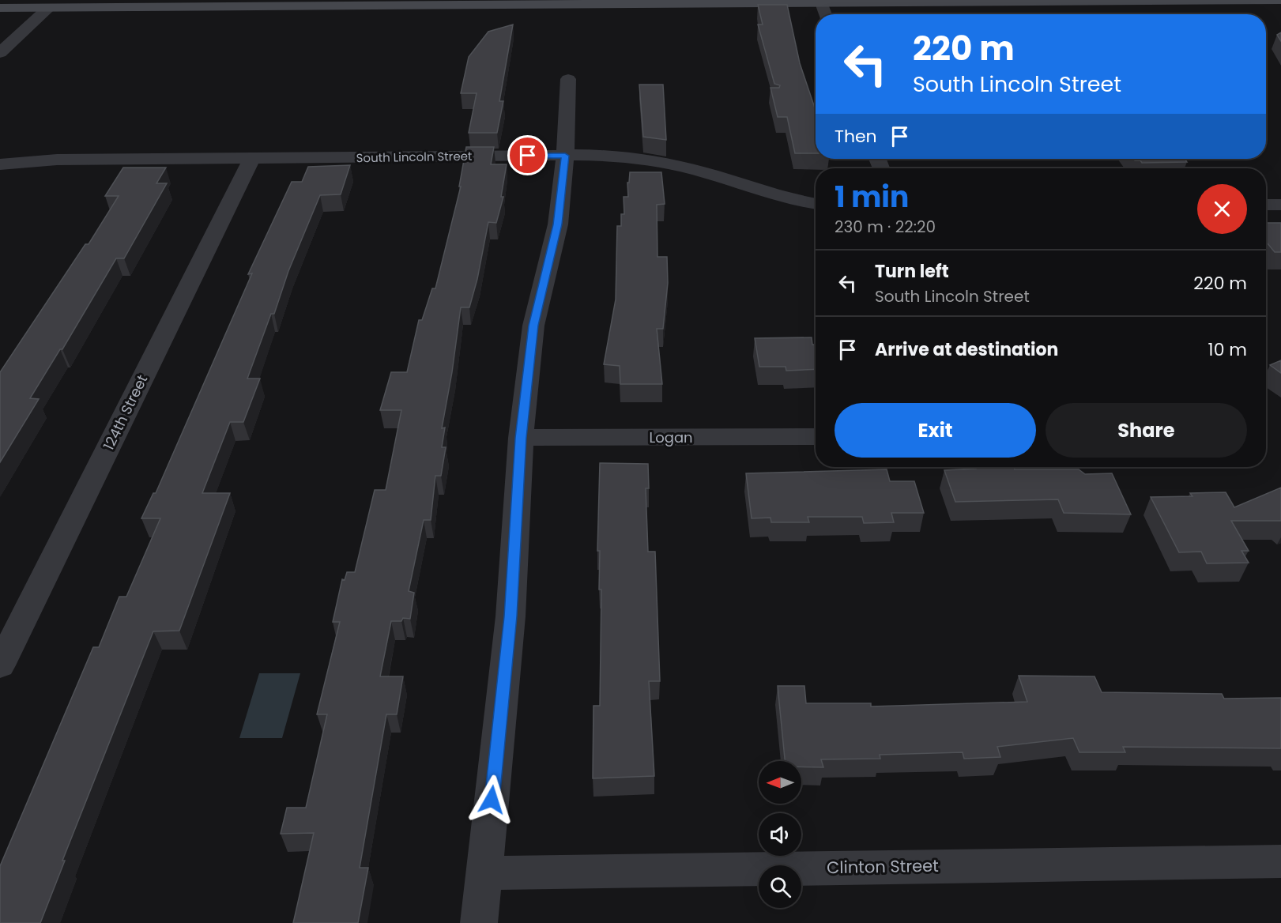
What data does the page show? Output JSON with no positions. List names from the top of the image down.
{
  "streets": {
    "street": [
      "South Lincoln Street",
      "124th Street",
      "Logan",
      "Clinton Street"
    ]
  },
  "crossings": [
    ["South Lincoln Street", "124th Street"]
  ],
  "north": "left",
  "page": {
    "turn": ["220 m", "South Lincoln Street"],
    "then": "Then",
    "heading": ["1 min", "230 m · 22:20"],
    "list": [
      {
        "name": "Turn left",
        "note": "South Lincoln Street",
        "value": "220 m"
      },
      {
        "name": "Arrive at destination",
        "value": "10 m"
      }
    ],
    "buttons": ["Exit", "Share"]
  }
}
